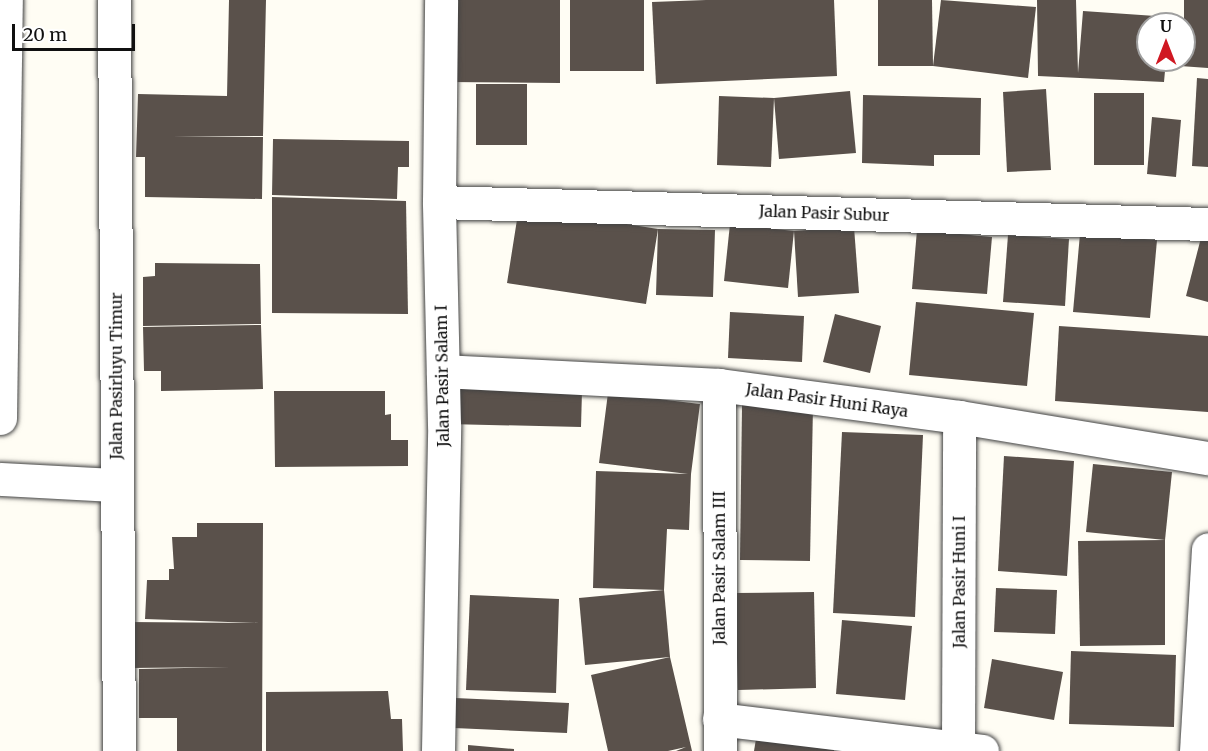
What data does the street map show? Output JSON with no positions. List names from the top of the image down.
{
  "streets": {
    "street": [
      "Jalan Pasir Subur",
      "Jalan Pasirluyu Timur",
      "Jalan Pasir Salam I",
      "Jalan Pasir Huni Raya",
      "Jalan Pasir Salam III",
      "Jalan Pasir Huni I"
    ]
  },
  "crossings": [
    ["Jalan Pasir Subur", "Jalan Pasir Salam I"],
    ["Jalan Pasir Salam I", "Jalan Pasir Huni Raya"],
    ["Jalan Pasir Huni Raya", "Jalan Pasir Salam III"],
    ["Jalan Pasir Huni Raya", "Jalan Pasir Huni I"]
  ],
  "scale_bar": "20 m",
  "north": "top"
}
